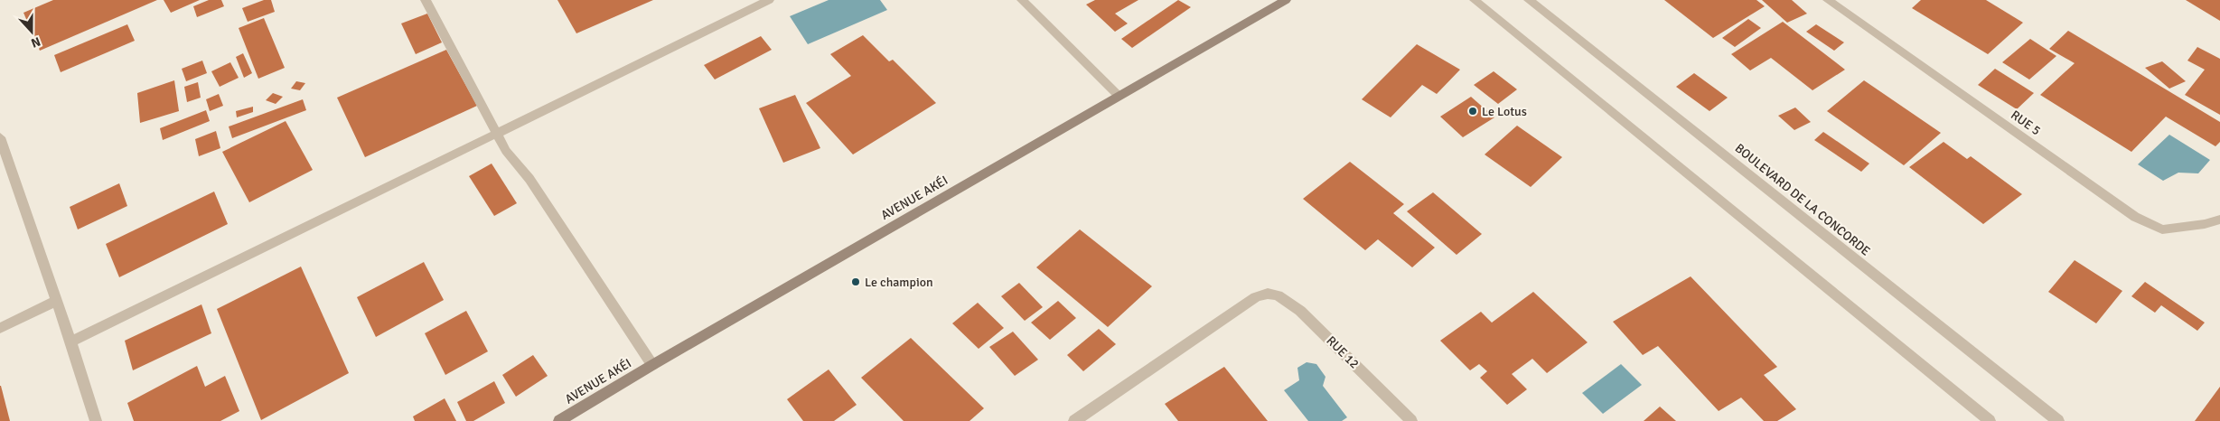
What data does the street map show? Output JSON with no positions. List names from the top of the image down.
{
  "streets": {
    "main road": ["AVENUE AKÉI"],
    "street": ["RUE 5", "BOULEVARD DE LA CONCORDE", "RUE 12"]
  },
  "places": ["Le Lotus", "Le champion"],
  "north": "bottom"
}
